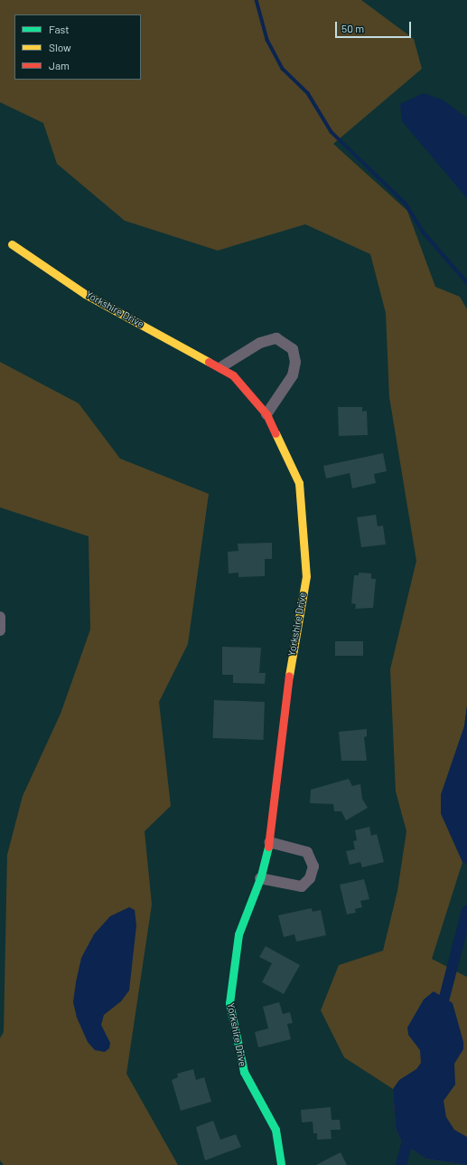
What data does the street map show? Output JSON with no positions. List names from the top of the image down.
{
  "streets": {
    "street": ["Yorkshire Drive"]
  },
  "legend": ["Fast", "Slow", "Jam"],
  "scale_bar": "50 m"
}
